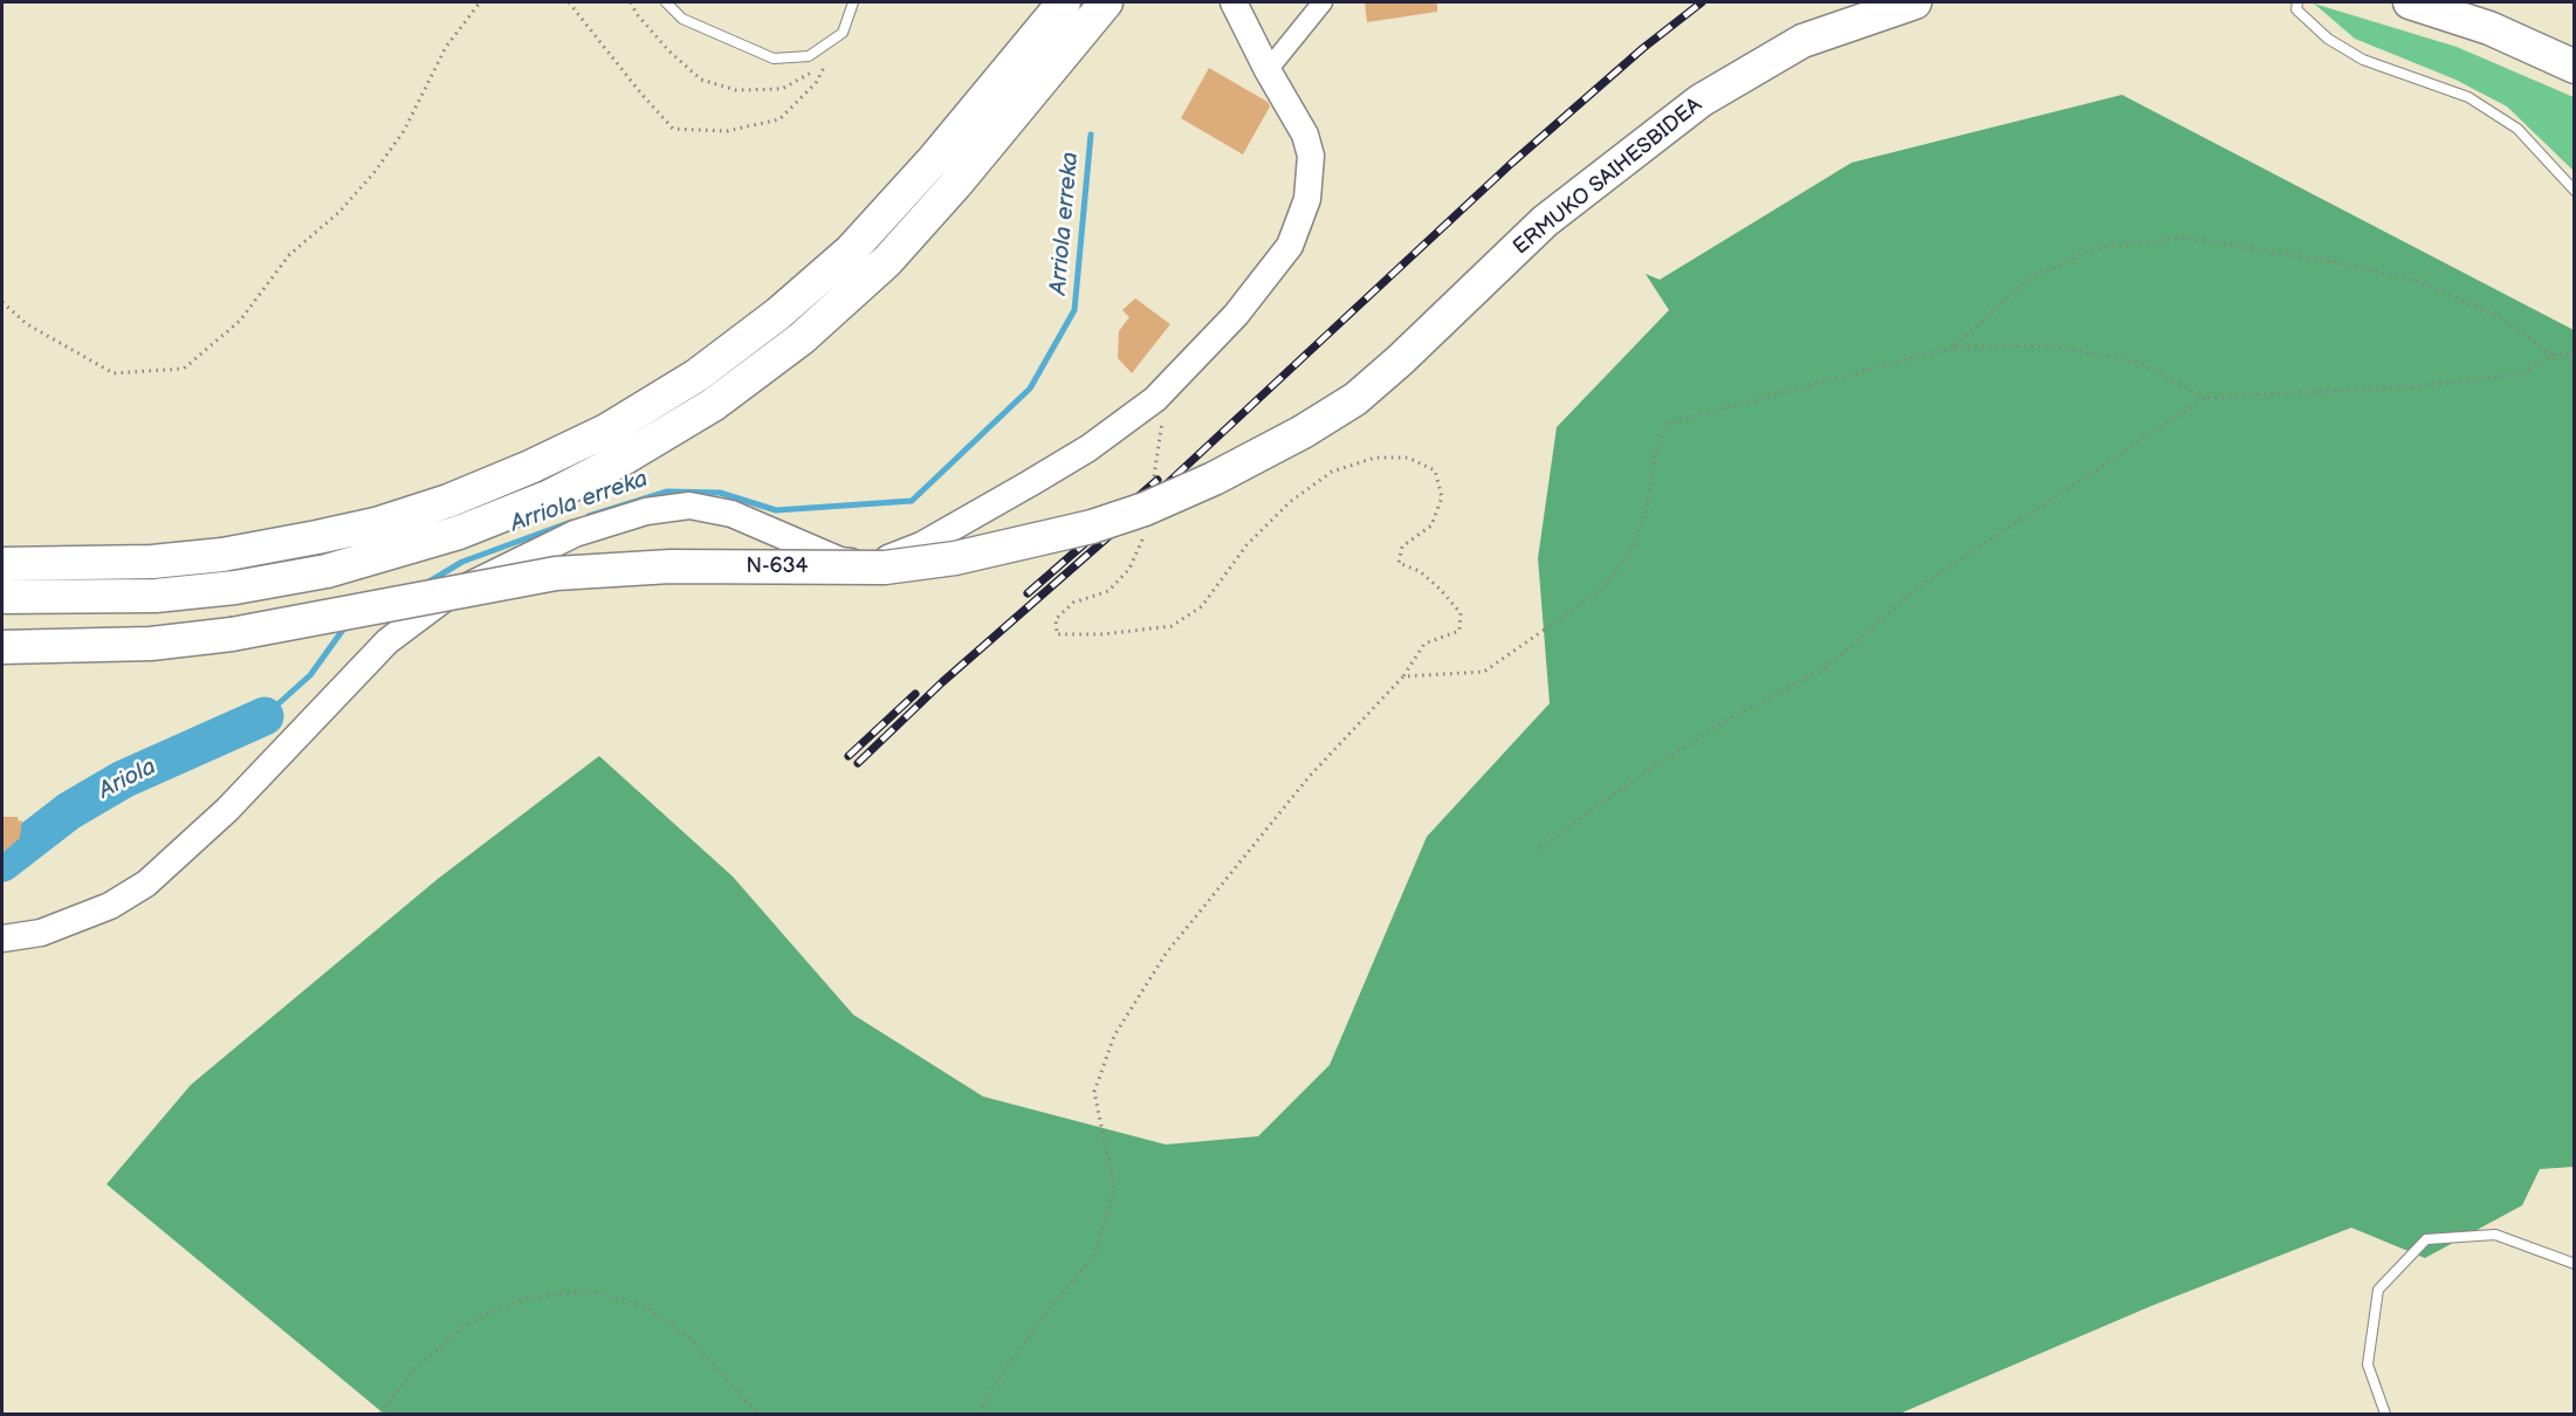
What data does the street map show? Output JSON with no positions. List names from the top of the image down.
{
  "streets": {
    "highway": ["ERMUKO SAIHESBIDEA", "N-634"]
  },
  "crossings": [
    ["ERMUKO SAIHESBIDEA", "N-634"]
  ],
  "water": ["Arriola erreka", "Ariola"]
}
